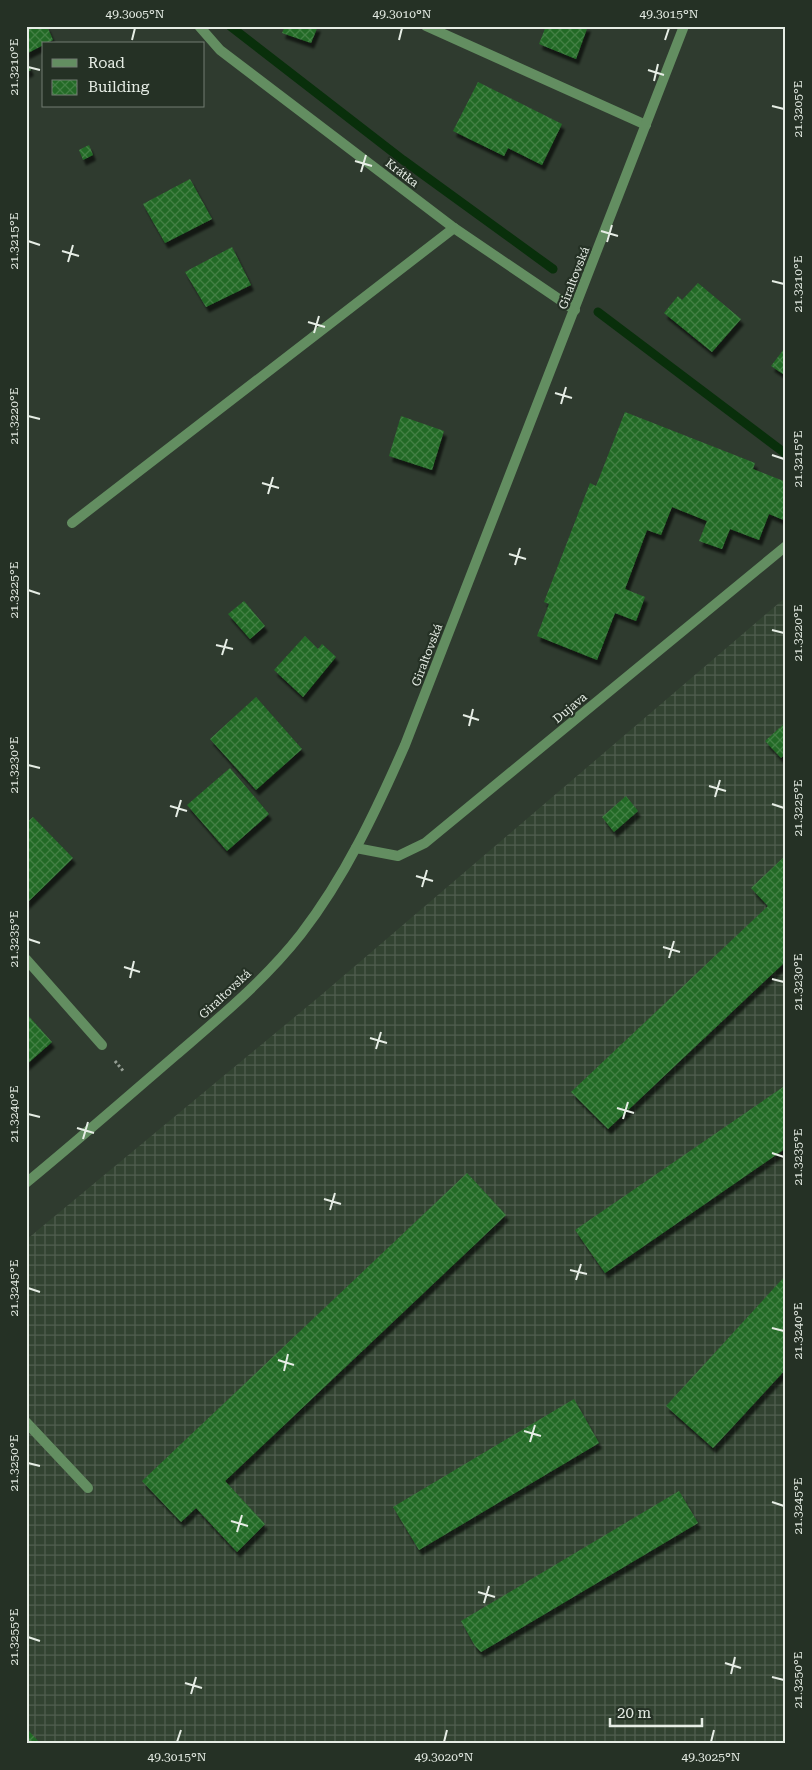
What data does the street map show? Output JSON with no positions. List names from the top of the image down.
{
  "streets": {
    "street": ["Krátka", "Giraltovská", "Dujava"]
  },
  "crossings": [
    ["Krátka", "Giraltovská"],
    ["Giraltovská", "Dujava"]
  ],
  "legend": ["Road", "Building"],
  "scale_bar": "20 m",
  "coordinates": [
    "49.3005°N",
    "49.3010°N",
    "49.3015°N",
    "21.3210°E",
    "21.3205°E",
    "21.3215°E",
    "21.3220°E",
    "21.3225°E",
    "21.3230°E",
    "21.3235°E",
    "21.3240°E",
    "21.3245°E",
    "21.3250°E",
    "21.3255°E",
    "49.3020°N",
    "49.3025°N"
  ]
}
